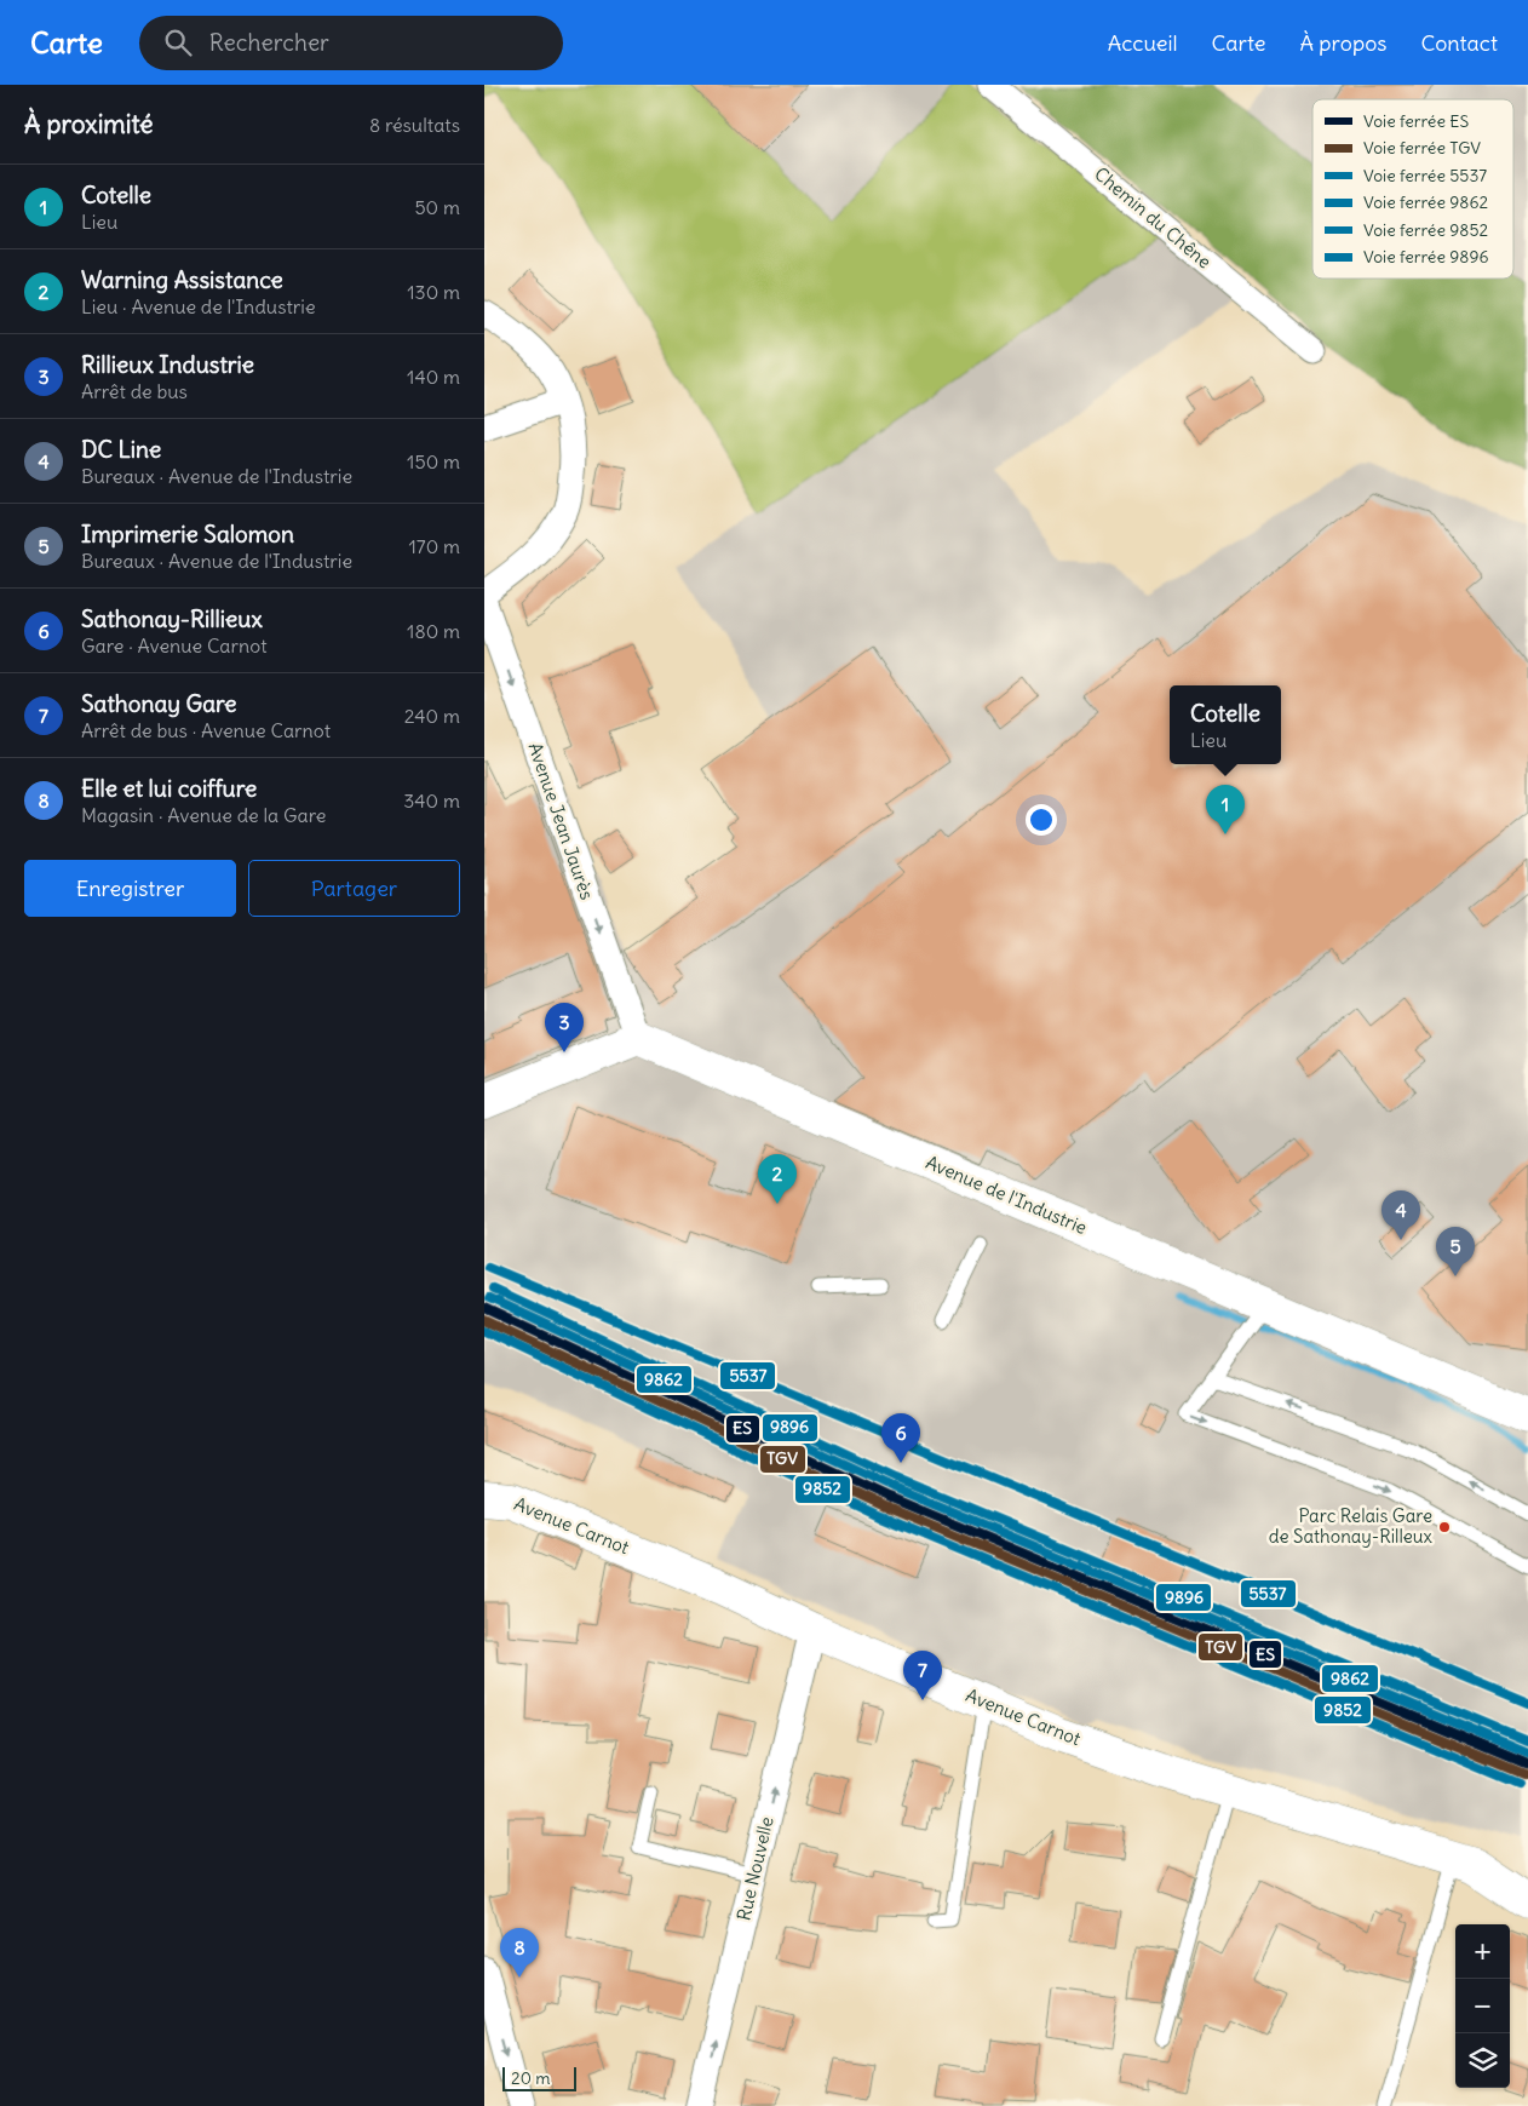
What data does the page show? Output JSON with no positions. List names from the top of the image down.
{
  "streets": {
    "street": [
      "Chemin du Chêne",
      "Avenue Jean Jaurès",
      "Avenue de l'Industrie",
      "Avenue Carnot",
      "Rue Nouvelle"
    ]
  },
  "crossings": [
    ["Avenue Jean Jaurès", "Avenue de l'Industrie"],
    ["Avenue Carnot", "Rue Nouvelle"]
  ],
  "one_way": ["Avenue Jean Jaurès", "Rue Nouvelle"],
  "places": ["Parc Relais Gare de Sathonay-Rilleux"],
  "lines": [
    "rail line 5537",
    "rail line 9896",
    "rail line 9862",
    "rail line ES",
    "rail line TGV",
    "rail line 9852"
  ],
  "legend": [
    "Voie ferrée ES",
    "Voie ferrée TGV",
    "Voie ferrée 5537",
    "Voie ferrée 9862",
    "Voie ferrée 9852",
    "Voie ferrée 9896"
  ],
  "scale_bar": "20 m",
  "page": {
    "header": "Carte",
    "search": "Rechercher",
    "nav": [
      "Accueil",
      "Carte",
      "À propos",
      "Contact"
    ],
    "heading": ["À proximité", "8 résultats"],
    "list": [
      {
        "mark": "1",
        "name": "Cotelle",
        "note": "Lieu",
        "value": "50 m"
      },
      {
        "mark": "2",
        "name": "Warning Assistance",
        "note": "Lieu · Avenue de l'Industrie",
        "value": "130 m"
      },
      {
        "mark": "3",
        "name": "Rillieux Industrie",
        "note": "Arrêt de bus",
        "value": "140 m"
      },
      {
        "mark": "4",
        "name": "DC Line",
        "note": "Bureaux · Avenue de l'Industrie",
        "value": "150 m"
      },
      {
        "mark": "5",
        "name": "Imprimerie Salomon",
        "note": "Bureaux · Avenue de l'Industrie",
        "value": "170 m"
      },
      {
        "mark": "6",
        "name": "Sathonay-Rillieux",
        "note": "Gare · Avenue Carnot",
        "value": "180 m"
      },
      {
        "mark": "7",
        "name": "Sathonay Gare",
        "note": "Arrêt de bus · Avenue Carnot",
        "value": "240 m"
      },
      {
        "mark": "8",
        "name": "Elle et lui coiffure",
        "note": "Magasin · Avenue de la Gare",
        "value": "340 m"
      }
    ],
    "popup": ["Cotelle", "Lieu"],
    "pins": [
      "1",
      "3",
      "2",
      "4",
      "5",
      "6",
      "7",
      "8"
    ],
    "buttons": ["Enregistrer", "Partager"],
    "map_buttons": ["+", "−"],
    "scale": "20 m"
  }
}
